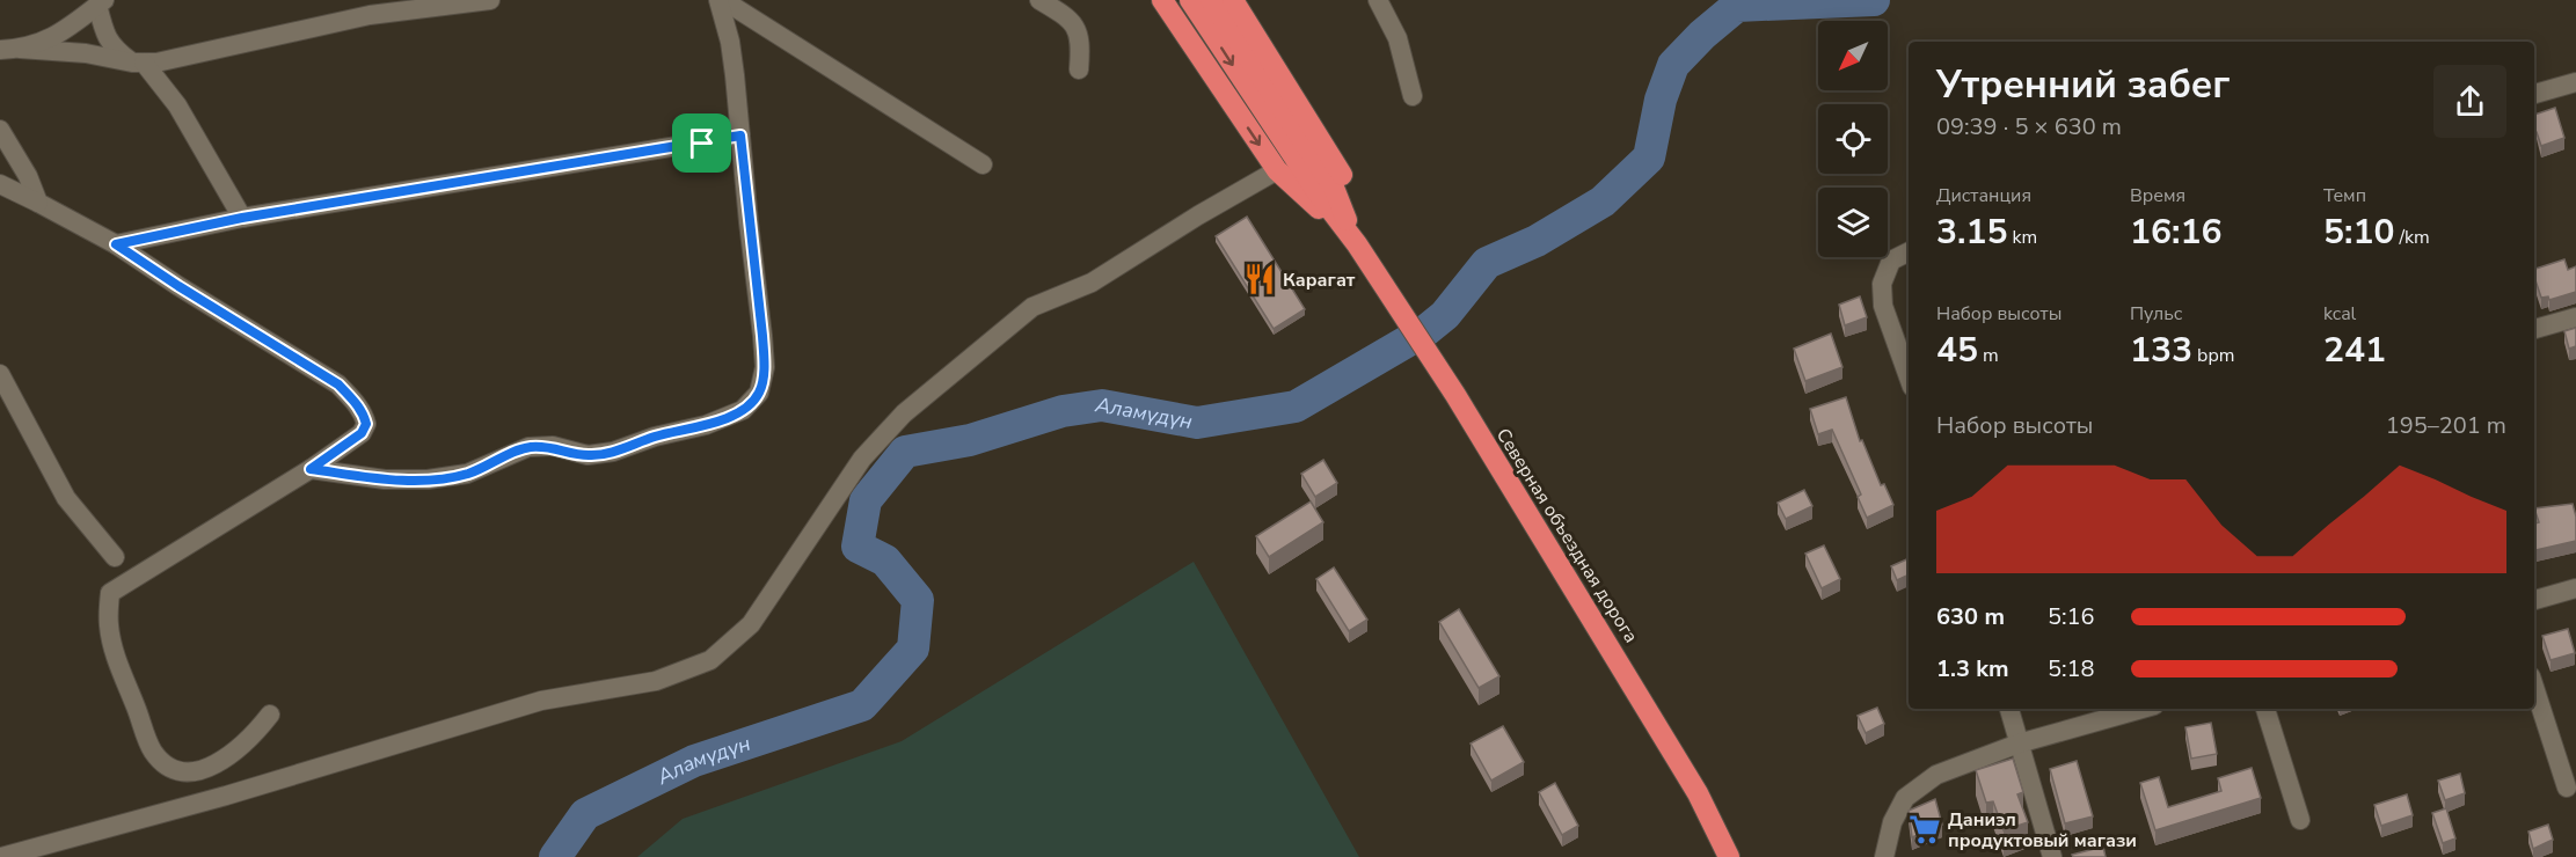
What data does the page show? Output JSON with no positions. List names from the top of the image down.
{
  "streets": {
    "highway": ["Северная объездная дорога"]
  },
  "water": ["Аламүдүн"],
  "places": {
    "restaurant": ["Карагат"],
    "supermarket": ["Даниэл продуктовый магази"]
  },
  "north": "bottom left",
  "page": {
    "heading": ["Утренний забег", "09:39 · 5 × 630 m"],
    "stats": [
      ["Дистанция", "3.15 km"],
      ["Время", "16:16"],
      ["Темп", "5:10 /km"],
      ["Набор высоты", "45 m"],
      ["Пульс", "133 bpm"],
      ["kcal", "241"]
    ],
    "chart": ["Набор высоты", "195–201 m"],
    "list": [
      {
        "name": "630 m",
        "note": "5:16"
      },
      {
        "name": "1.3 km",
        "note": "5:18"
      }
    ]
  }
}
